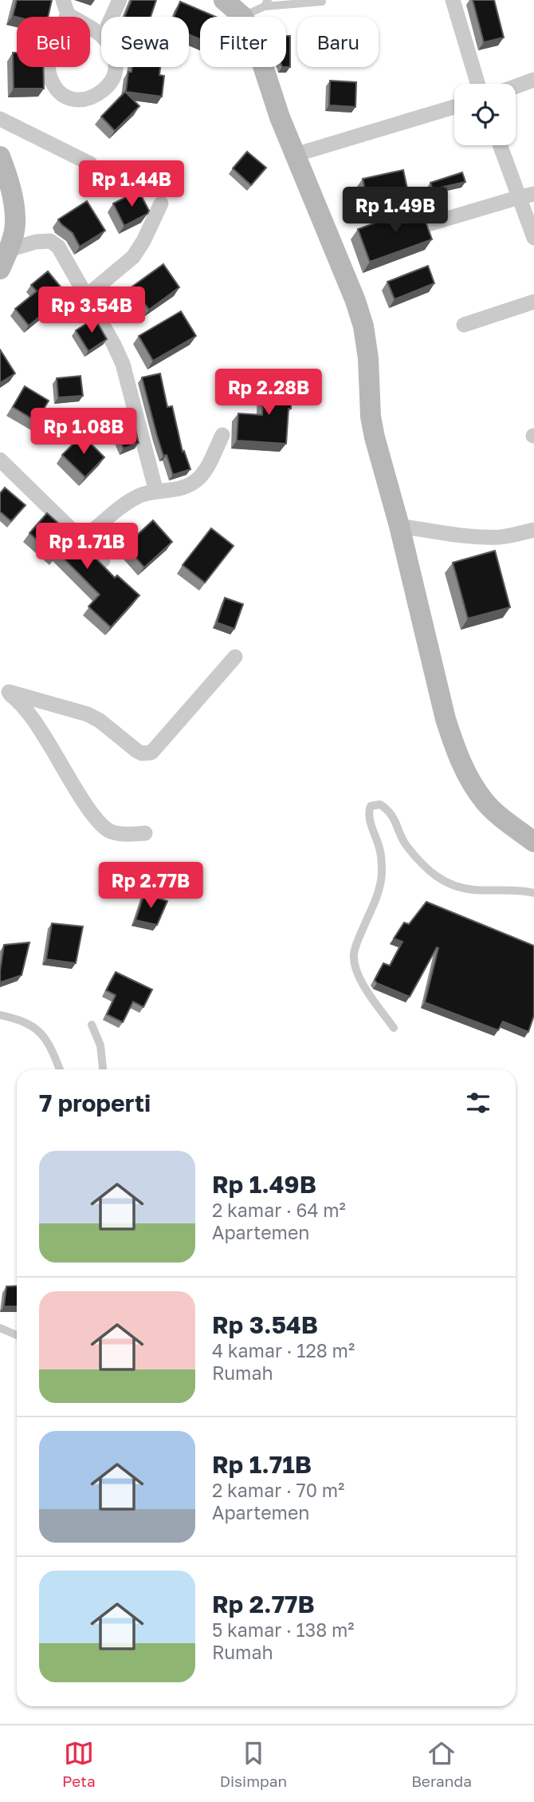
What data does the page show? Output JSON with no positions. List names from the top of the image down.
{
  "page": {
    "chip": [
      "Beli",
      "Sewa",
      "Filter",
      "Baru"
    ],
    "price": [
      "Rp 1.44B",
      "Rp 1.49B",
      "Rp 3.54B",
      "Rp 2.28B",
      "Rp 1.08B",
      "Rp 1.71B",
      "Rp 2.77B"
    ],
    "heading": "7 properti",
    "list": [
      {
        "name": "Rp 1.49B",
        "note": "2 kamar · 64 m² · Apartemen"
      },
      {
        "name": "Rp 3.54B",
        "note": "4 kamar · 128 m² · Rumah"
      },
      {
        "name": "Rp 1.71B",
        "note": "2 kamar · 70 m² · Apartemen"
      },
      {
        "name": "Rp 2.77B",
        "note": "5 kamar · 138 m² · Rumah"
      }
    ],
    "tabs": ["Peta", "Disimpan", "Beranda"]
  }
}
